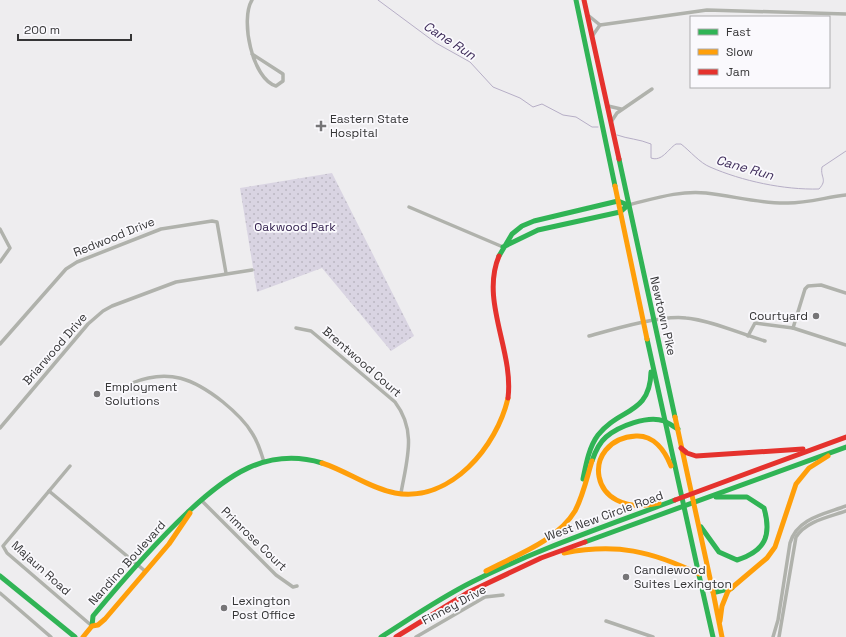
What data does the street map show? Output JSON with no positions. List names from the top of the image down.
{
  "streets": {
    "main road": ["Newtown Pike", "West New Circle Road", "Nandino Boulevard"],
    "street": [
      "Redwood Drive",
      "Briarwood Drive",
      "Brentwood Court",
      "Primrose Court",
      "Majaun Road",
      "Finney Drive"
    ]
  },
  "crossings": [
    ["Redwood Drive", "Briarwood Drive"],
    ["Newtown Pike", "Nandino Boulevard"],
    ["Brentwood Court", "Nandino Boulevard"],
    ["Primrose Court", "Nandino Boulevard"],
    ["Nandino Boulevard", "Majaun Road"]
  ],
  "water": ["Cane Run"],
  "parks": ["Oakwood Park"],
  "places": {
    "health": ["Eastern State Hospital"],
    "other": [
      "Courtyard",
      "Employment Solutions",
      "Candlewood Suites Lexington",
      "Lexington Post Office"
    ]
  },
  "legend": ["Fast", "Slow", "Jam"],
  "scale_bar": "200 m"
}
